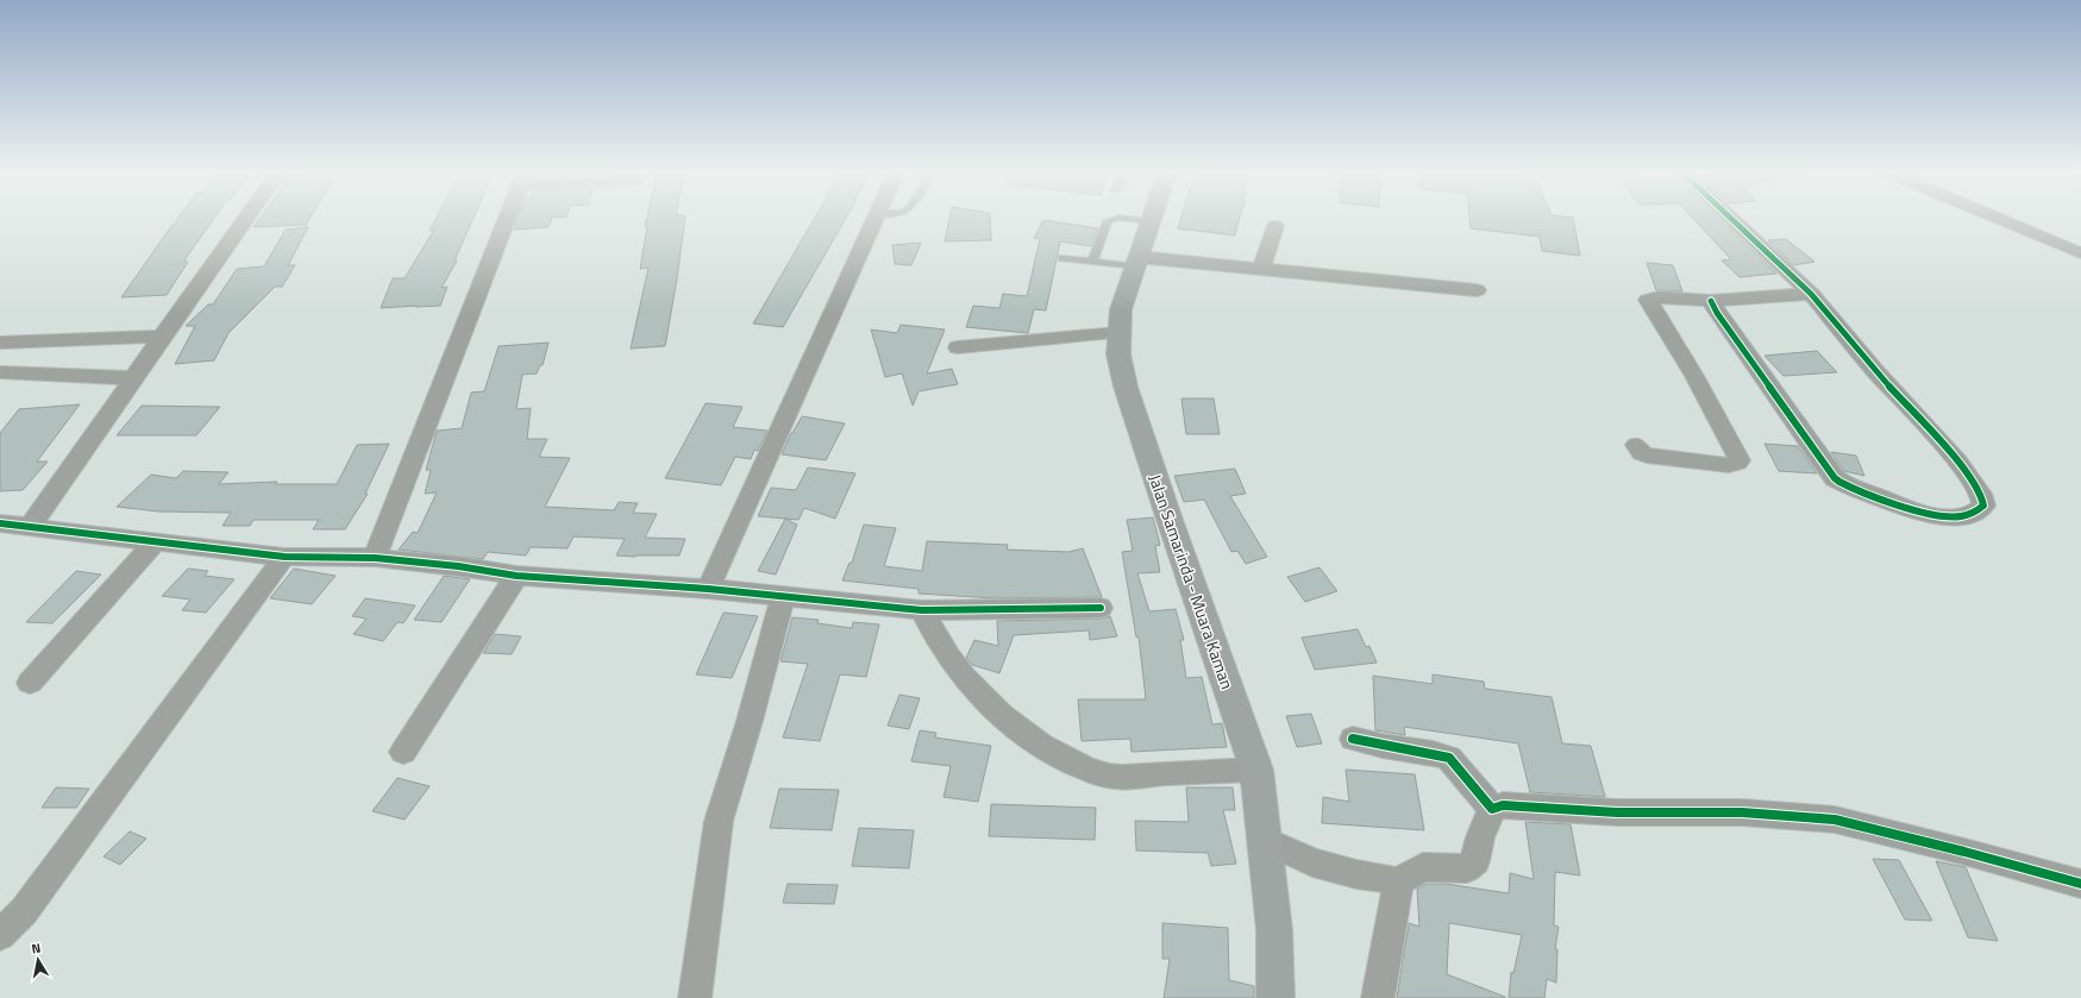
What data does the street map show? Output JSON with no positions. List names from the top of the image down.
{
  "streets": {
    "main road": ["Jalan Samarinda - Muara Kaman"]
  },
  "north": "top"
}
